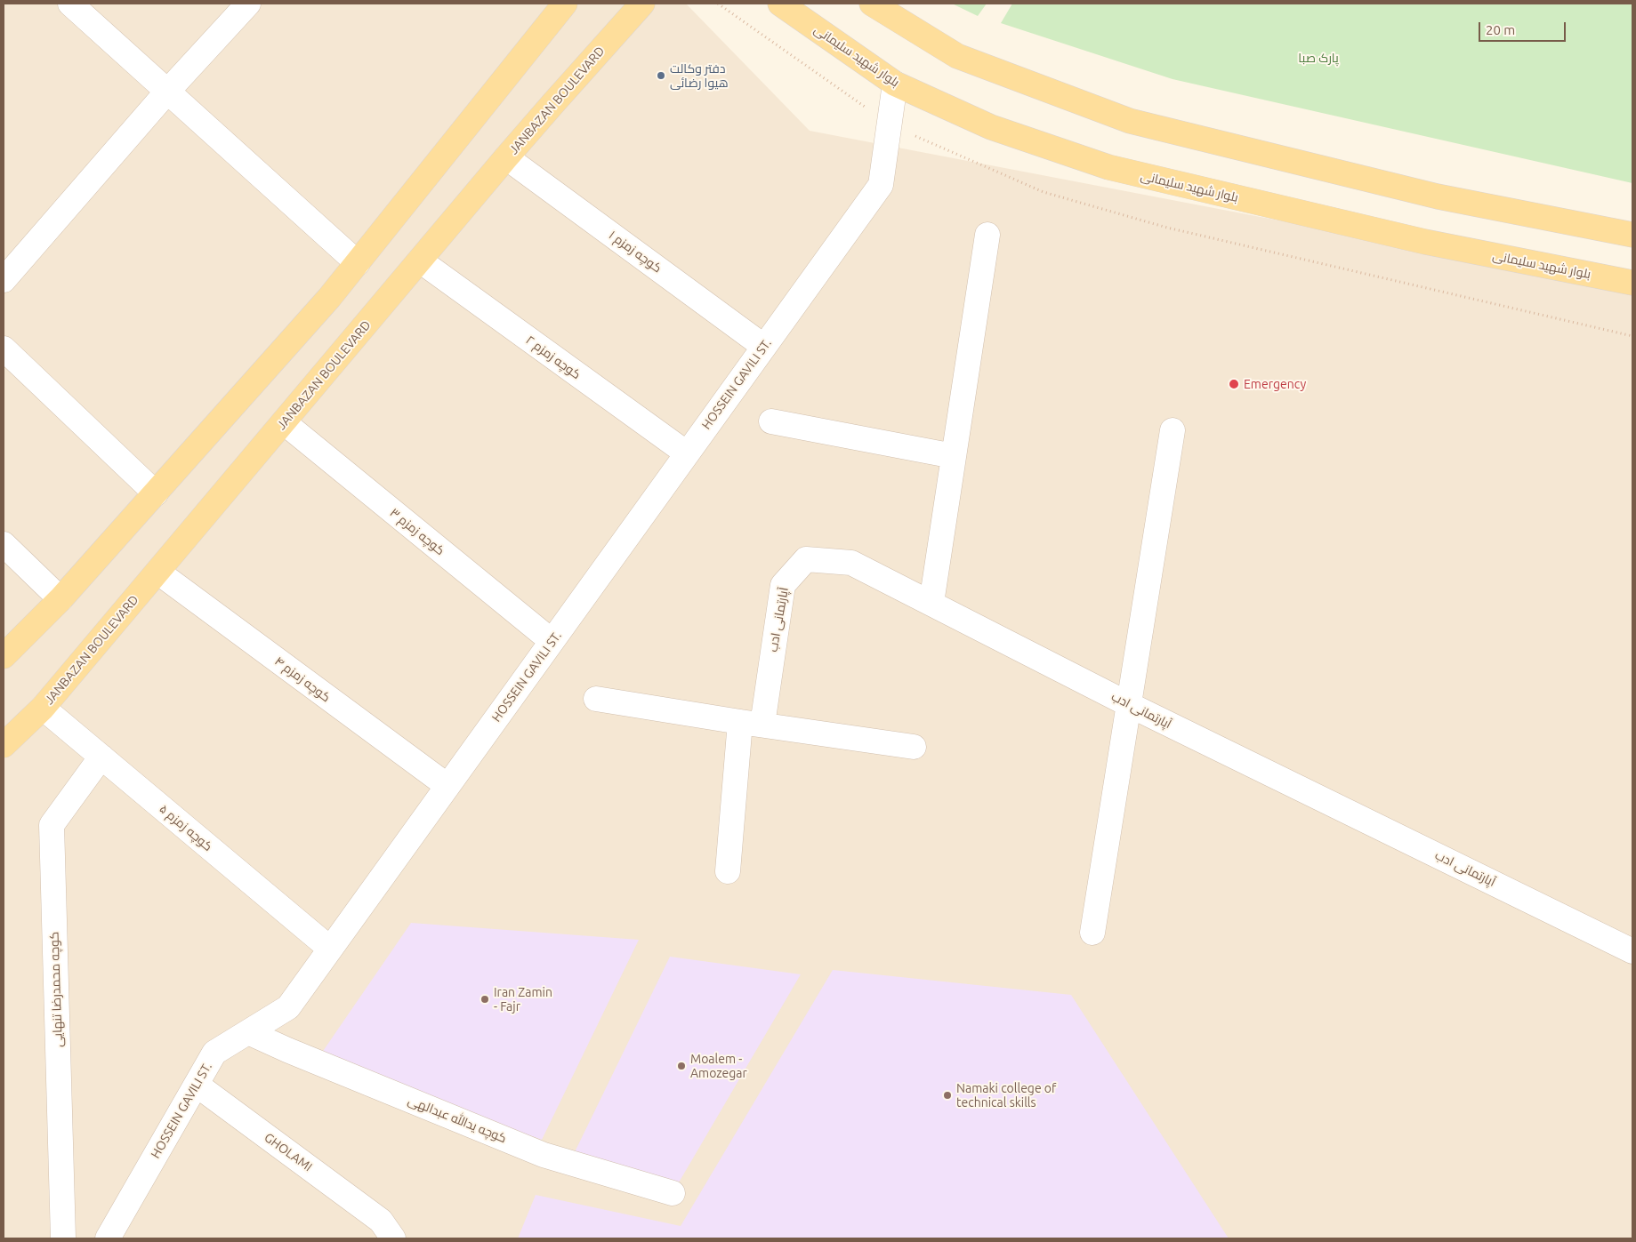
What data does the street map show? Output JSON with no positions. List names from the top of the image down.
{
  "streets": {
    "main road": ["بلوار شهید سلیمانی", "JANBAZAN BOULEVARD"],
    "street": [
      "کوچه زمزم ۱",
      "کوچه زمزم ۲",
      "HOSSEIN GAVILI ST.",
      "کوچه زمزم ۳",
      "آپارتمانی ادب",
      "کوچه زمزم ۴",
      "کوچه زمزم ۵",
      "کوچه محمدرضا تنهایی",
      "کوچه یدالله عبدالهی",
      "GHOLAMI"
    ]
  },
  "crossings": [
    ["بلوار شهید سلیمانی", "HOSSEIN GAVILI ST."],
    ["JANBAZAN BOULEVARD", "کوچه زمزم ۱"],
    ["JANBAZAN BOULEVARD", "کوچه زمزم ۲"],
    ["JANBAZAN BOULEVARD", "کوچه زمزم ۳"],
    ["JANBAZAN BOULEVARD", "کوچه زمزم ۴"],
    ["JANBAZAN BOULEVARD", "کوچه زمزم ۵"],
    ["کوچه زمزم ۱", "HOSSEIN GAVILI ST."],
    ["کوچه زمزم ۲", "HOSSEIN GAVILI ST."],
    ["HOSSEIN GAVILI ST.", "کوچه زمزم ۳"],
    ["HOSSEIN GAVILI ST.", "کوچه زمزم ۴"],
    ["HOSSEIN GAVILI ST.", "کوچه زمزم ۵"],
    ["HOSSEIN GAVILI ST.", "کوچه یدالله عبدالهی"],
    ["HOSSEIN GAVILI ST.", "GHOLAMI"],
    ["کوچه زمزم ۵", "کوچه محمدرضا تنهایی"]
  ],
  "parks": ["پارک صبا"],
  "places": [
    "دفتر وکالت هیوا رضائی",
    "Emergency",
    "Iran Zamin - Fajr",
    "Moalem - Amozegar",
    "Namaki college of technical skills"
  ],
  "scale_bar": "20 m"
}
